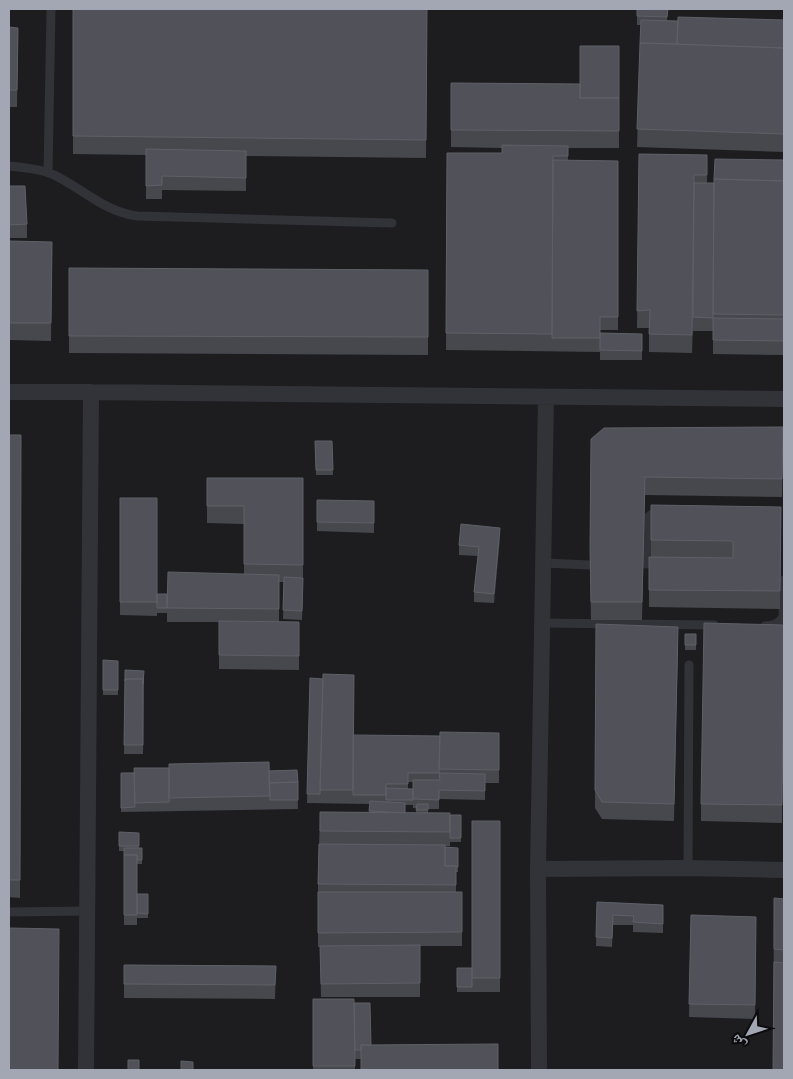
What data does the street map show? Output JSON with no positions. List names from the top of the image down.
{
  "north": "bottom left"
}
